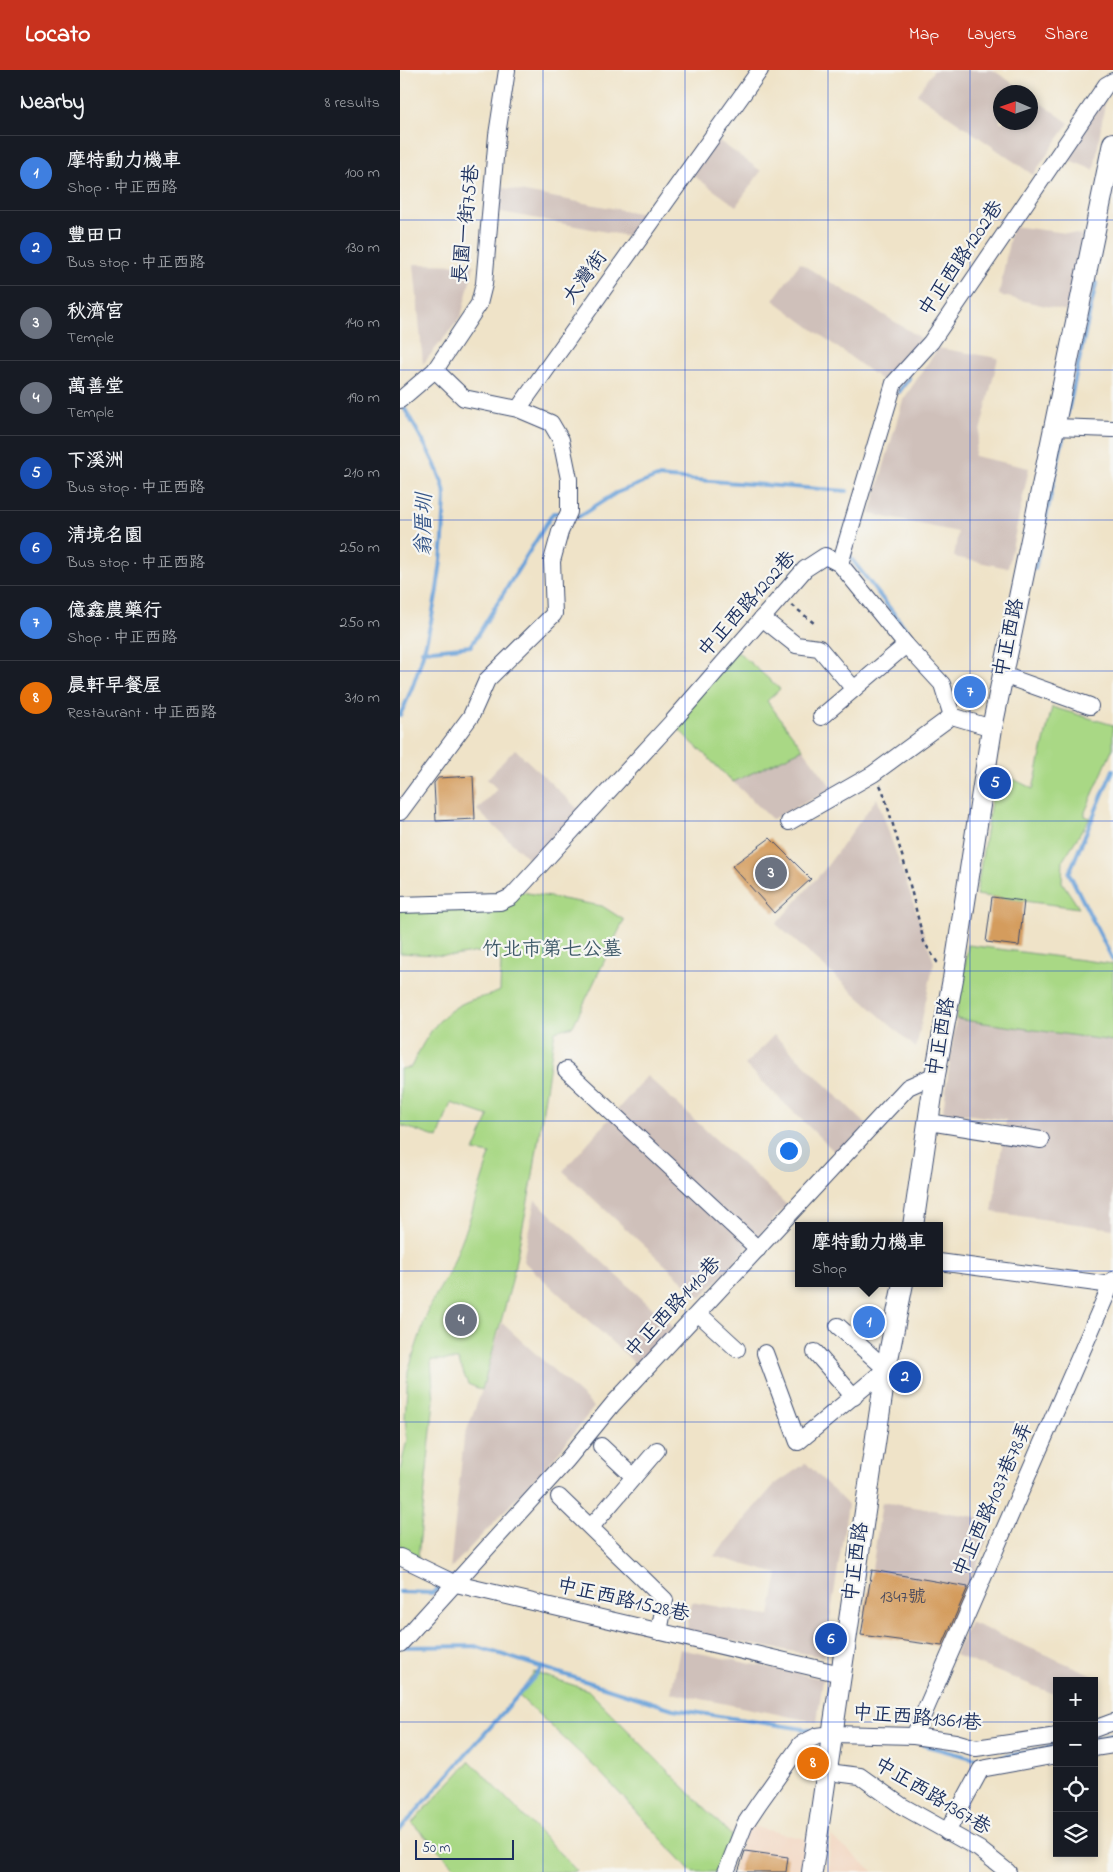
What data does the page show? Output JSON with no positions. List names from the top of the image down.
{
  "streets": {
    "main road": ["中正西路"],
    "street": [
      "長園一街75巷",
      "中正西路1202巷",
      "大灣街",
      "中正西路1410巷",
      "中正西路1037巷78弄",
      "中正西路1528巷",
      "中正西路1361巷",
      "中正西路1367巷"
    ]
  },
  "crossings": [
    ["中正西路", "中正西路1410巷"],
    ["中正西路", "中正西路1528巷"],
    ["中正西路", "中正西路1361巷"],
    ["中正西路", "中正西路1367巷"],
    ["中正西路1410巷", "中正西路1528巷"],
    ["中正西路1037巷78弄", "中正西路1361巷"]
  ],
  "water": ["翁厝圳"],
  "parks": ["竹北市第七公墓"],
  "house_numbers": ["1347號"],
  "scale_bar": "50 m",
  "north": "left",
  "page": {
    "header": "Locato",
    "nav": ["Map", "Layers", "Share"],
    "heading": ["Nearby", "8 results"],
    "list": [
      {
        "mark": "1",
        "name": "摩特動力機車",
        "note": "Shop · 中正西路",
        "value": "100 m"
      },
      {
        "mark": "2",
        "name": "豐田口",
        "note": "Bus stop · 中正西路",
        "value": "130 m"
      },
      {
        "mark": "3",
        "name": "秋濟宮",
        "note": "Temple",
        "value": "140 m"
      },
      {
        "mark": "4",
        "name": "萬善堂",
        "note": "Temple",
        "value": "190 m"
      },
      {
        "mark": "5",
        "name": "下溪洲",
        "note": "Bus stop · 中正西路",
        "value": "210 m"
      },
      {
        "mark": "6",
        "name": "清境名園",
        "note": "Bus stop · 中正西路",
        "value": "250 m"
      },
      {
        "mark": "7",
        "name": "億鑫農藥行",
        "note": "Shop · 中正西路",
        "value": "250 m"
      },
      {
        "mark": "8",
        "name": "晨軒早餐屋",
        "note": "Restaurant · 中正西路",
        "value": "310 m"
      }
    ],
    "pins": [
      "7",
      "5",
      "3",
      "4",
      "1",
      "2",
      "6",
      "8"
    ],
    "popup": ["摩特動力機車", "Shop"],
    "map_buttons": ["+", "−"],
    "scale": "50 m"
  }
}
